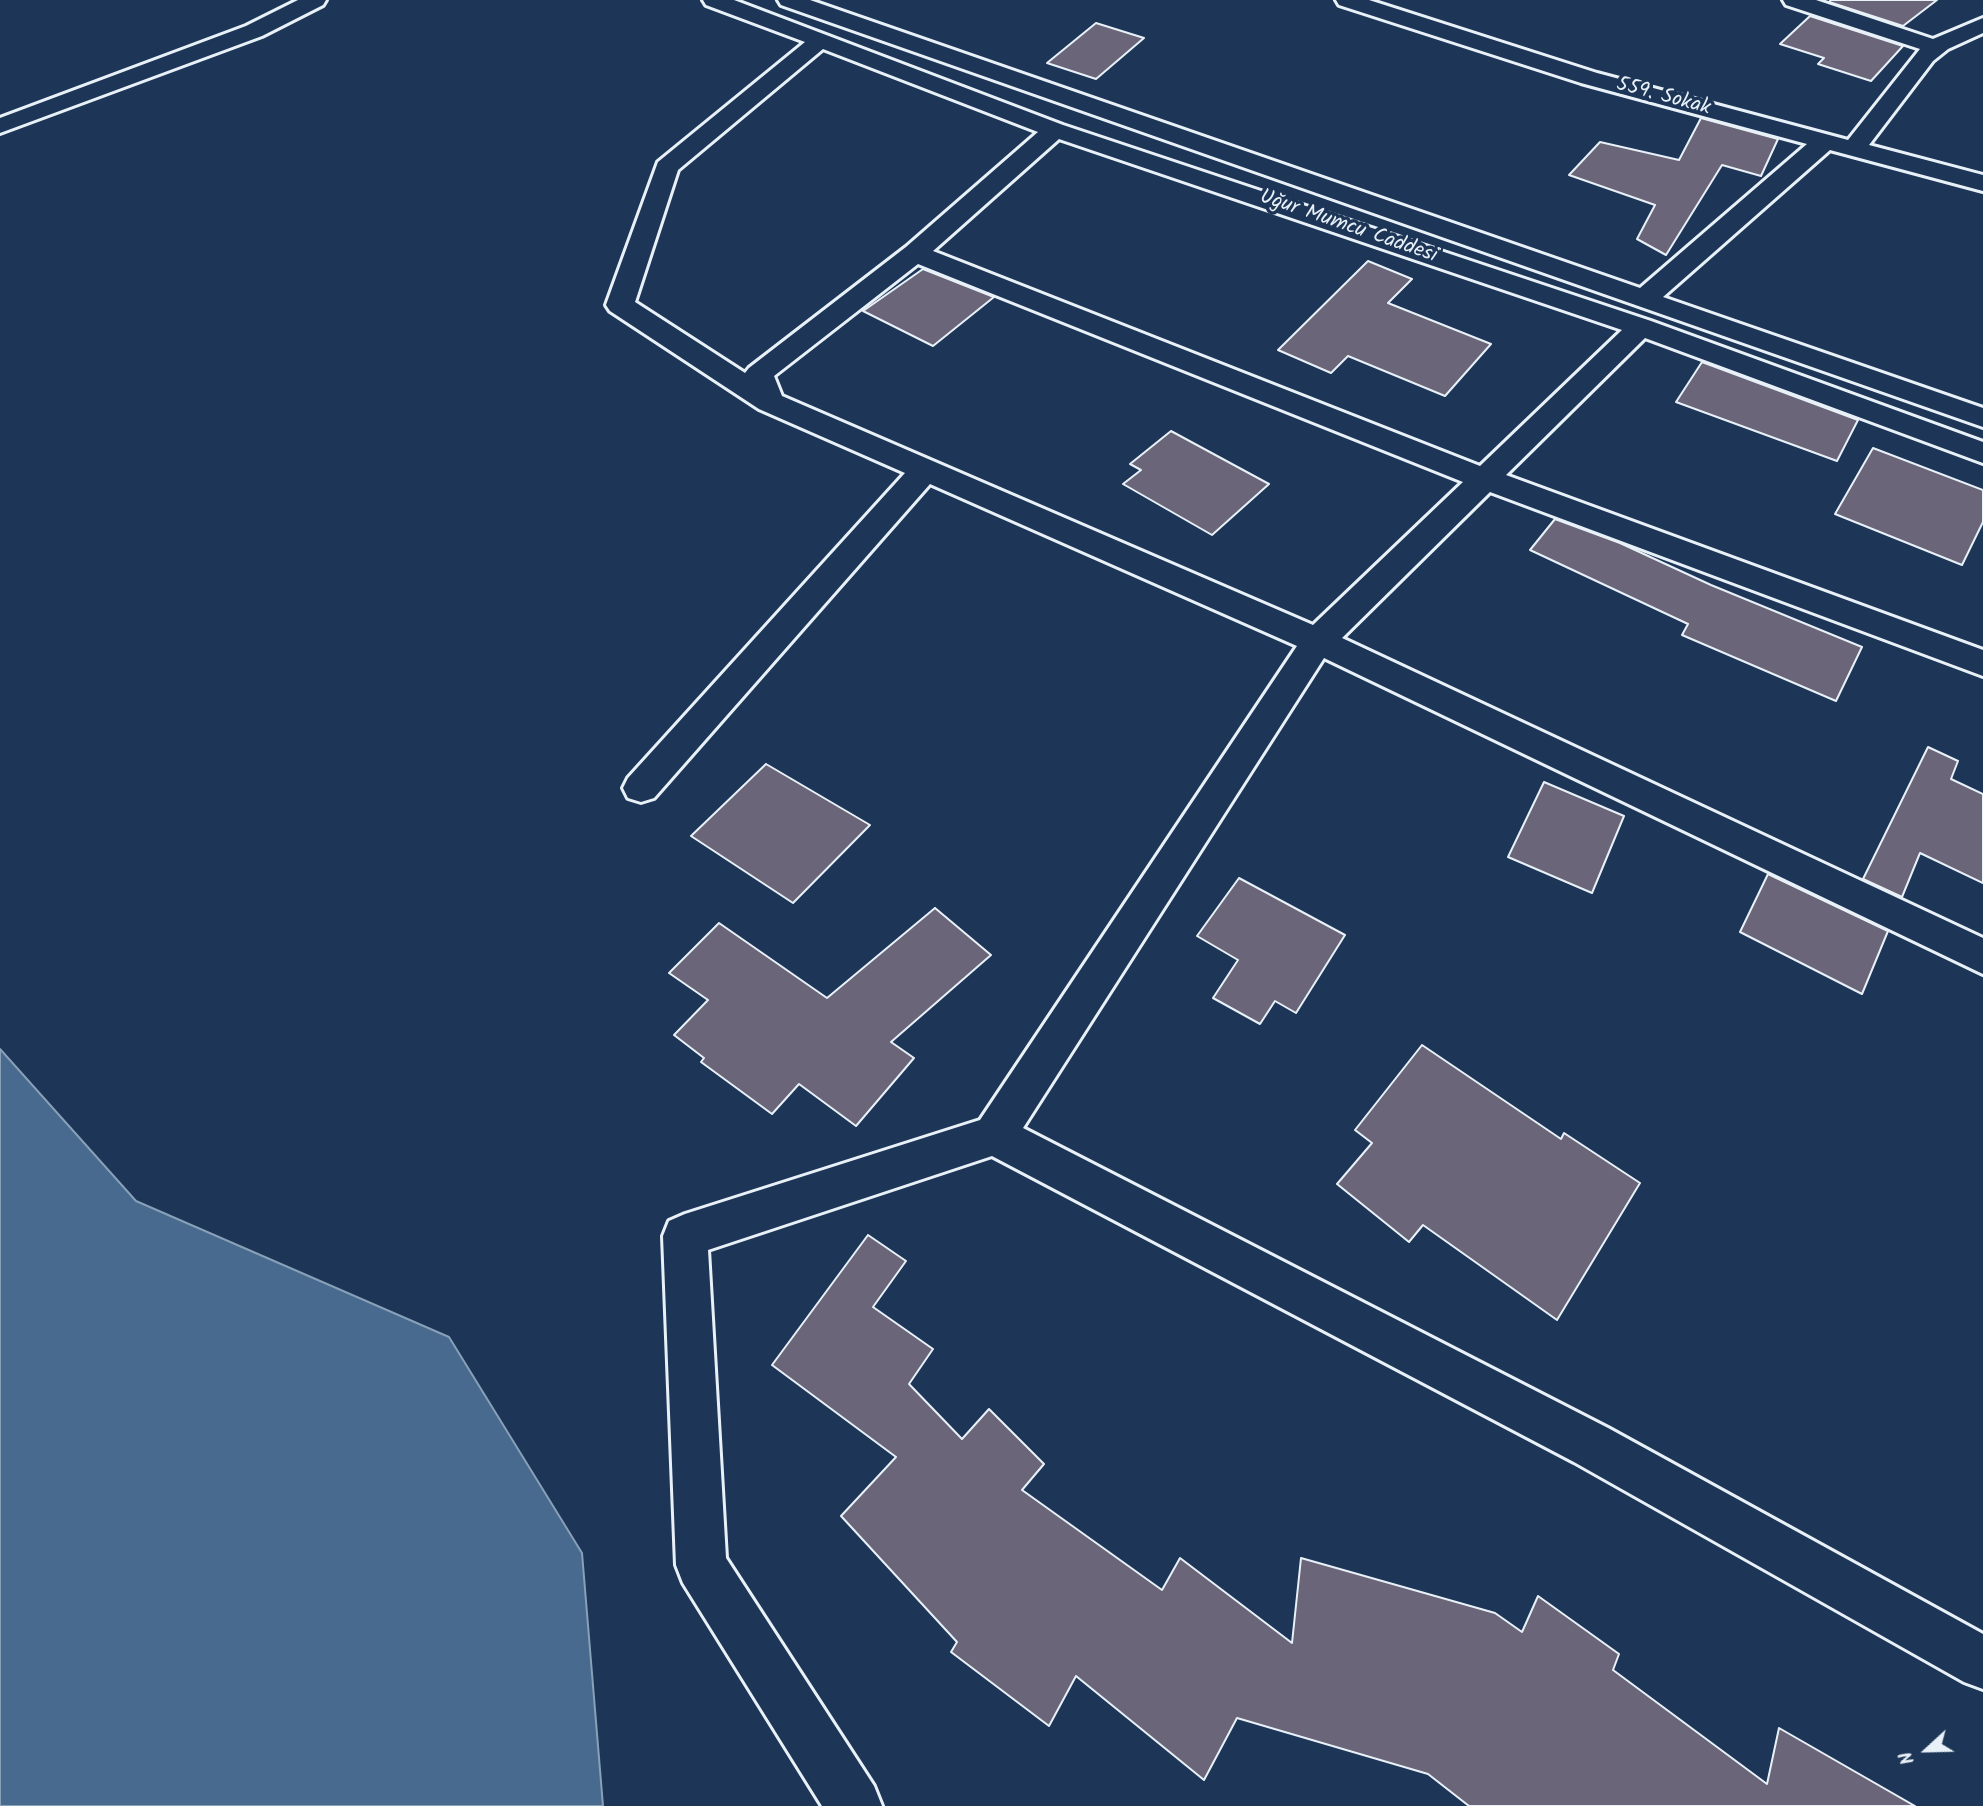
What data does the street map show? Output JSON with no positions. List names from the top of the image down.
{
  "streets": {
    "street": ["559. Sokak", "Uğur Mumcu Caddesi"]
  },
  "north": "left"
}
